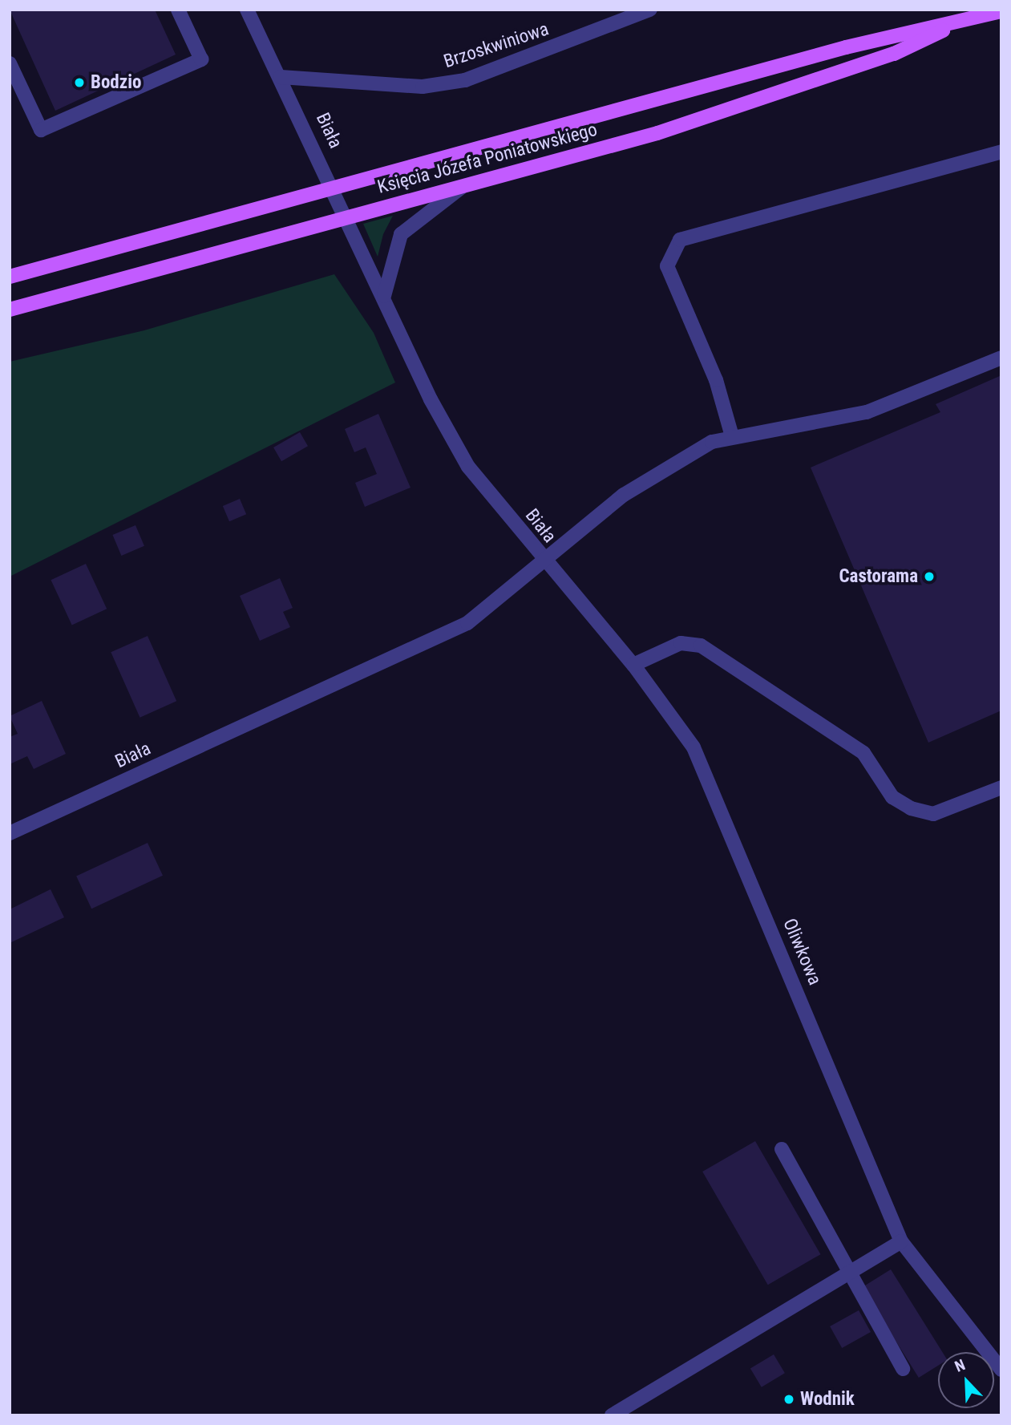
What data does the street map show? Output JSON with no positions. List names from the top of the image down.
{
  "streets": {
    "main road": ["Księcia Józefa Poniatowskiego"],
    "street": ["Brzoskwiniowa", "Biała", "Oliwkowa"]
  },
  "crossings": [
    ["Brzoskwiniowa", "Biała"],
    ["Biała", "Księcia Józefa Poniatowskiego"],
    ["Biała", "Oliwkowa"]
  ],
  "places": ["Bodzio", "Castorama", "Wodnik"],
  "north": "top left"
}
